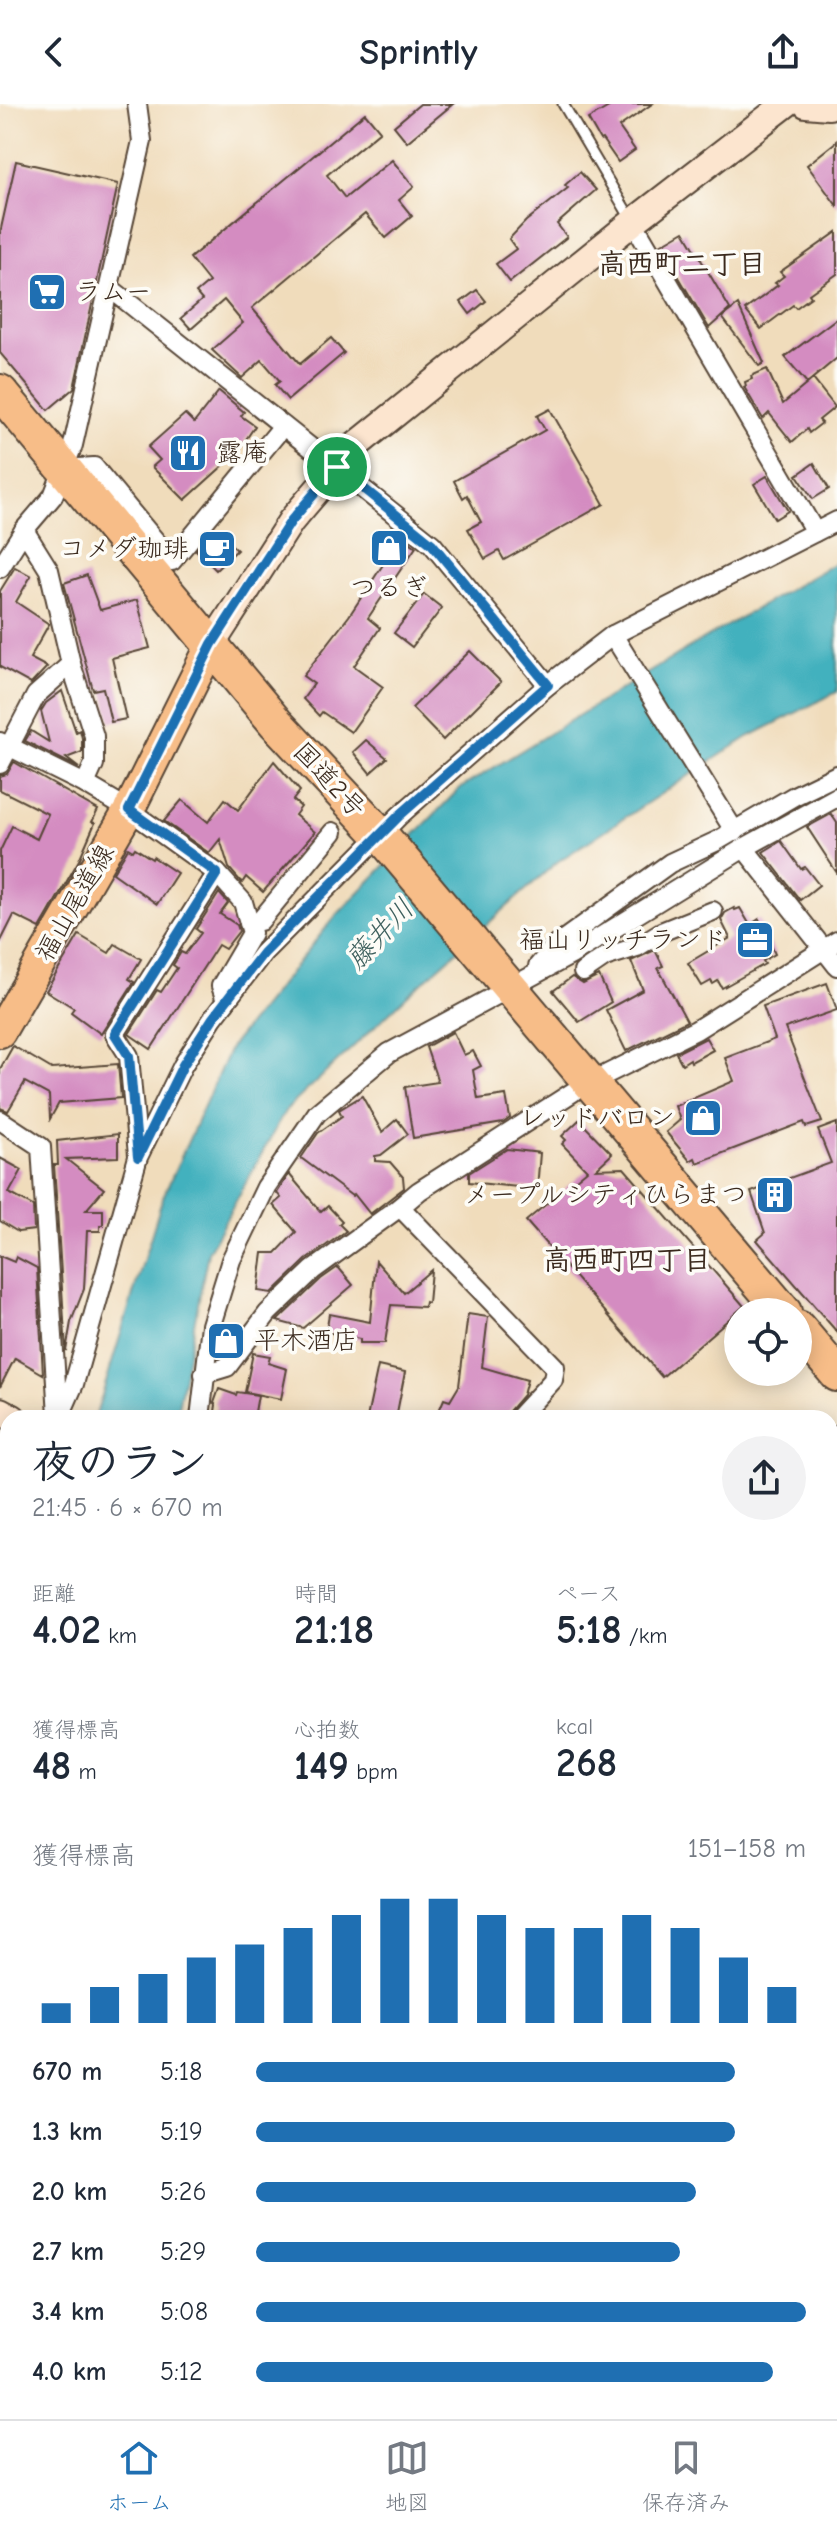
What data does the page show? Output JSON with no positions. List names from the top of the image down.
{
  "streets": {
    "highway": ["国道2号"],
    "main road": ["福山尾道線"]
  },
  "crossings": [
    ["国道2号", "福山尾道線"]
  ],
  "districts": ["高西町二丁目", "高西町四丁目"],
  "water": ["藤井川"],
  "places": {
    "supermarket": ["ラムー"],
    "restaurant": ["露庵"],
    "shop": ["つるぎ", "レッドバロン", "平木酒店"],
    "cafe": ["コメダ珈琲"],
    "office": ["福山リッチランド"],
    "building": ["メープルシティひらまつ"]
  },
  "page": {
    "header": "Sprintly",
    "heading": ["夜のラン", "21:45 · 6 × 670 m"],
    "stats": [
      ["距離", "4.02 km"],
      ["時間", "21:18"],
      ["ペース", "5:18 /km"],
      ["獲得標高", "48 m"],
      ["心拍数", "149 bpm"],
      ["kcal", "268"]
    ],
    "chart": ["獲得標高", "151–158 m"],
    "list": [
      {
        "name": "670 m",
        "note": "5:18"
      },
      {
        "name": "1.3 km",
        "note": "5:19"
      },
      {
        "name": "2.0 km",
        "note": "5:26"
      },
      {
        "name": "2.7 km",
        "note": "5:29"
      },
      {
        "name": "3.4 km",
        "note": "5:08"
      },
      {
        "name": "4.0 km",
        "note": "5:12"
      }
    ],
    "tabs": ["ホーム", "地図", "保存済み"]
  }
}
